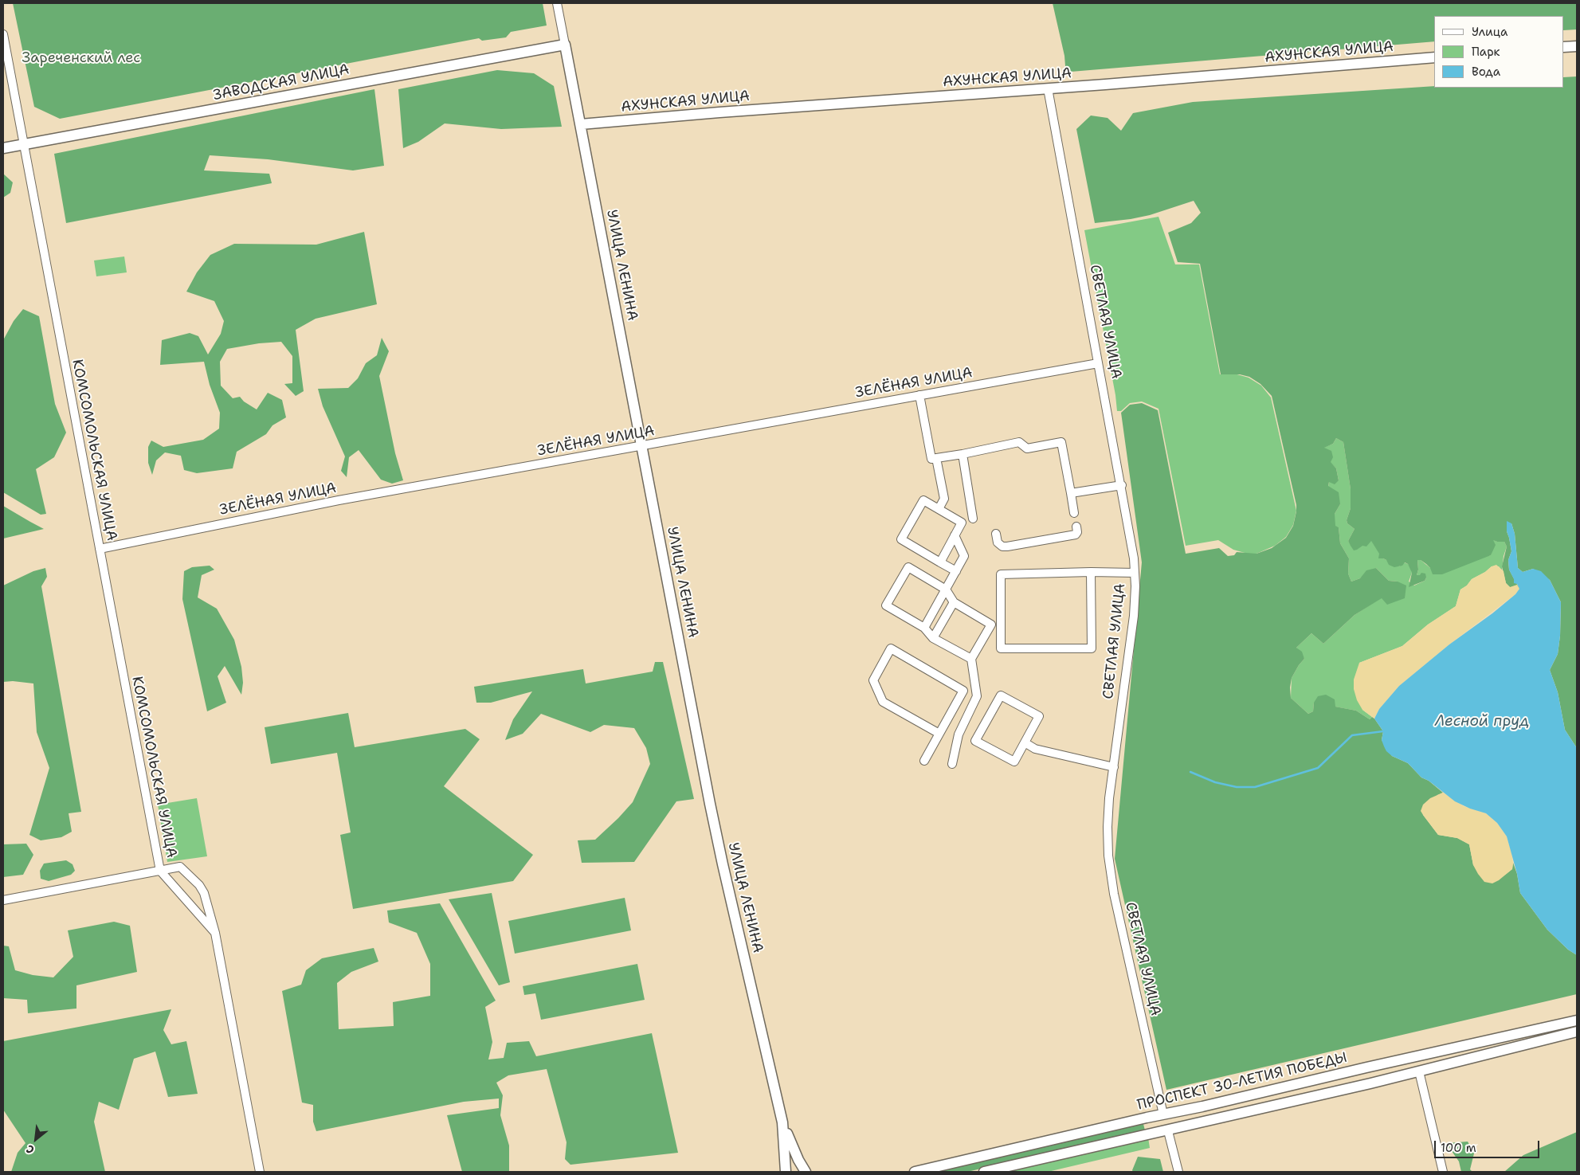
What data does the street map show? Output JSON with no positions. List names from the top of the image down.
{
  "streets": {
    "main road": [
      "АХУНСКАЯ УЛИЦА",
      "ЗАВОДСКАЯ УЛИЦА",
      "УЛИЦА ЛЕНИНА",
      "СВЕТЛАЯ УЛИЦА",
      "ПРОСПЕКТ 30-ЛЕТИЯ ПОБЕДЫ"
    ],
    "street": ["ЗЕЛЁНАЯ УЛИЦА", "КОМСОМОЛЬСКАЯ УЛИЦА"]
  },
  "crossings": [
    ["АХУНСКАЯ УЛИЦА", "УЛИЦА ЛЕНИНА"],
    ["АХУНСКАЯ УЛИЦА", "СВЕТЛАЯ УЛИЦА"],
    ["ЗАВОДСКАЯ УЛИЦА", "УЛИЦА ЛЕНИНА"],
    ["ЗАВОДСКАЯ УЛИЦА", "КОМСОМОЛЬСКАЯ УЛИЦА"],
    ["УЛИЦА ЛЕНИНА", "ЗЕЛЁНАЯ УЛИЦА"],
    ["СВЕТЛАЯ УЛИЦА", "ЗЕЛЁНАЯ УЛИЦА"],
    ["СВЕТЛАЯ УЛИЦА", "ПРОСПЕКТ 30-ЛЕТИЯ ПОБЕДЫ"],
    ["ЗЕЛЁНАЯ УЛИЦА", "КОМСОМОЛЬСКАЯ УЛИЦА"]
  ],
  "water": ["Лесной пруд"],
  "parks": ["Зареченский лес"],
  "legend": ["Улица", "Парк", "Вода"],
  "scale_bar": "100 m",
  "north": "bottom left"
}
